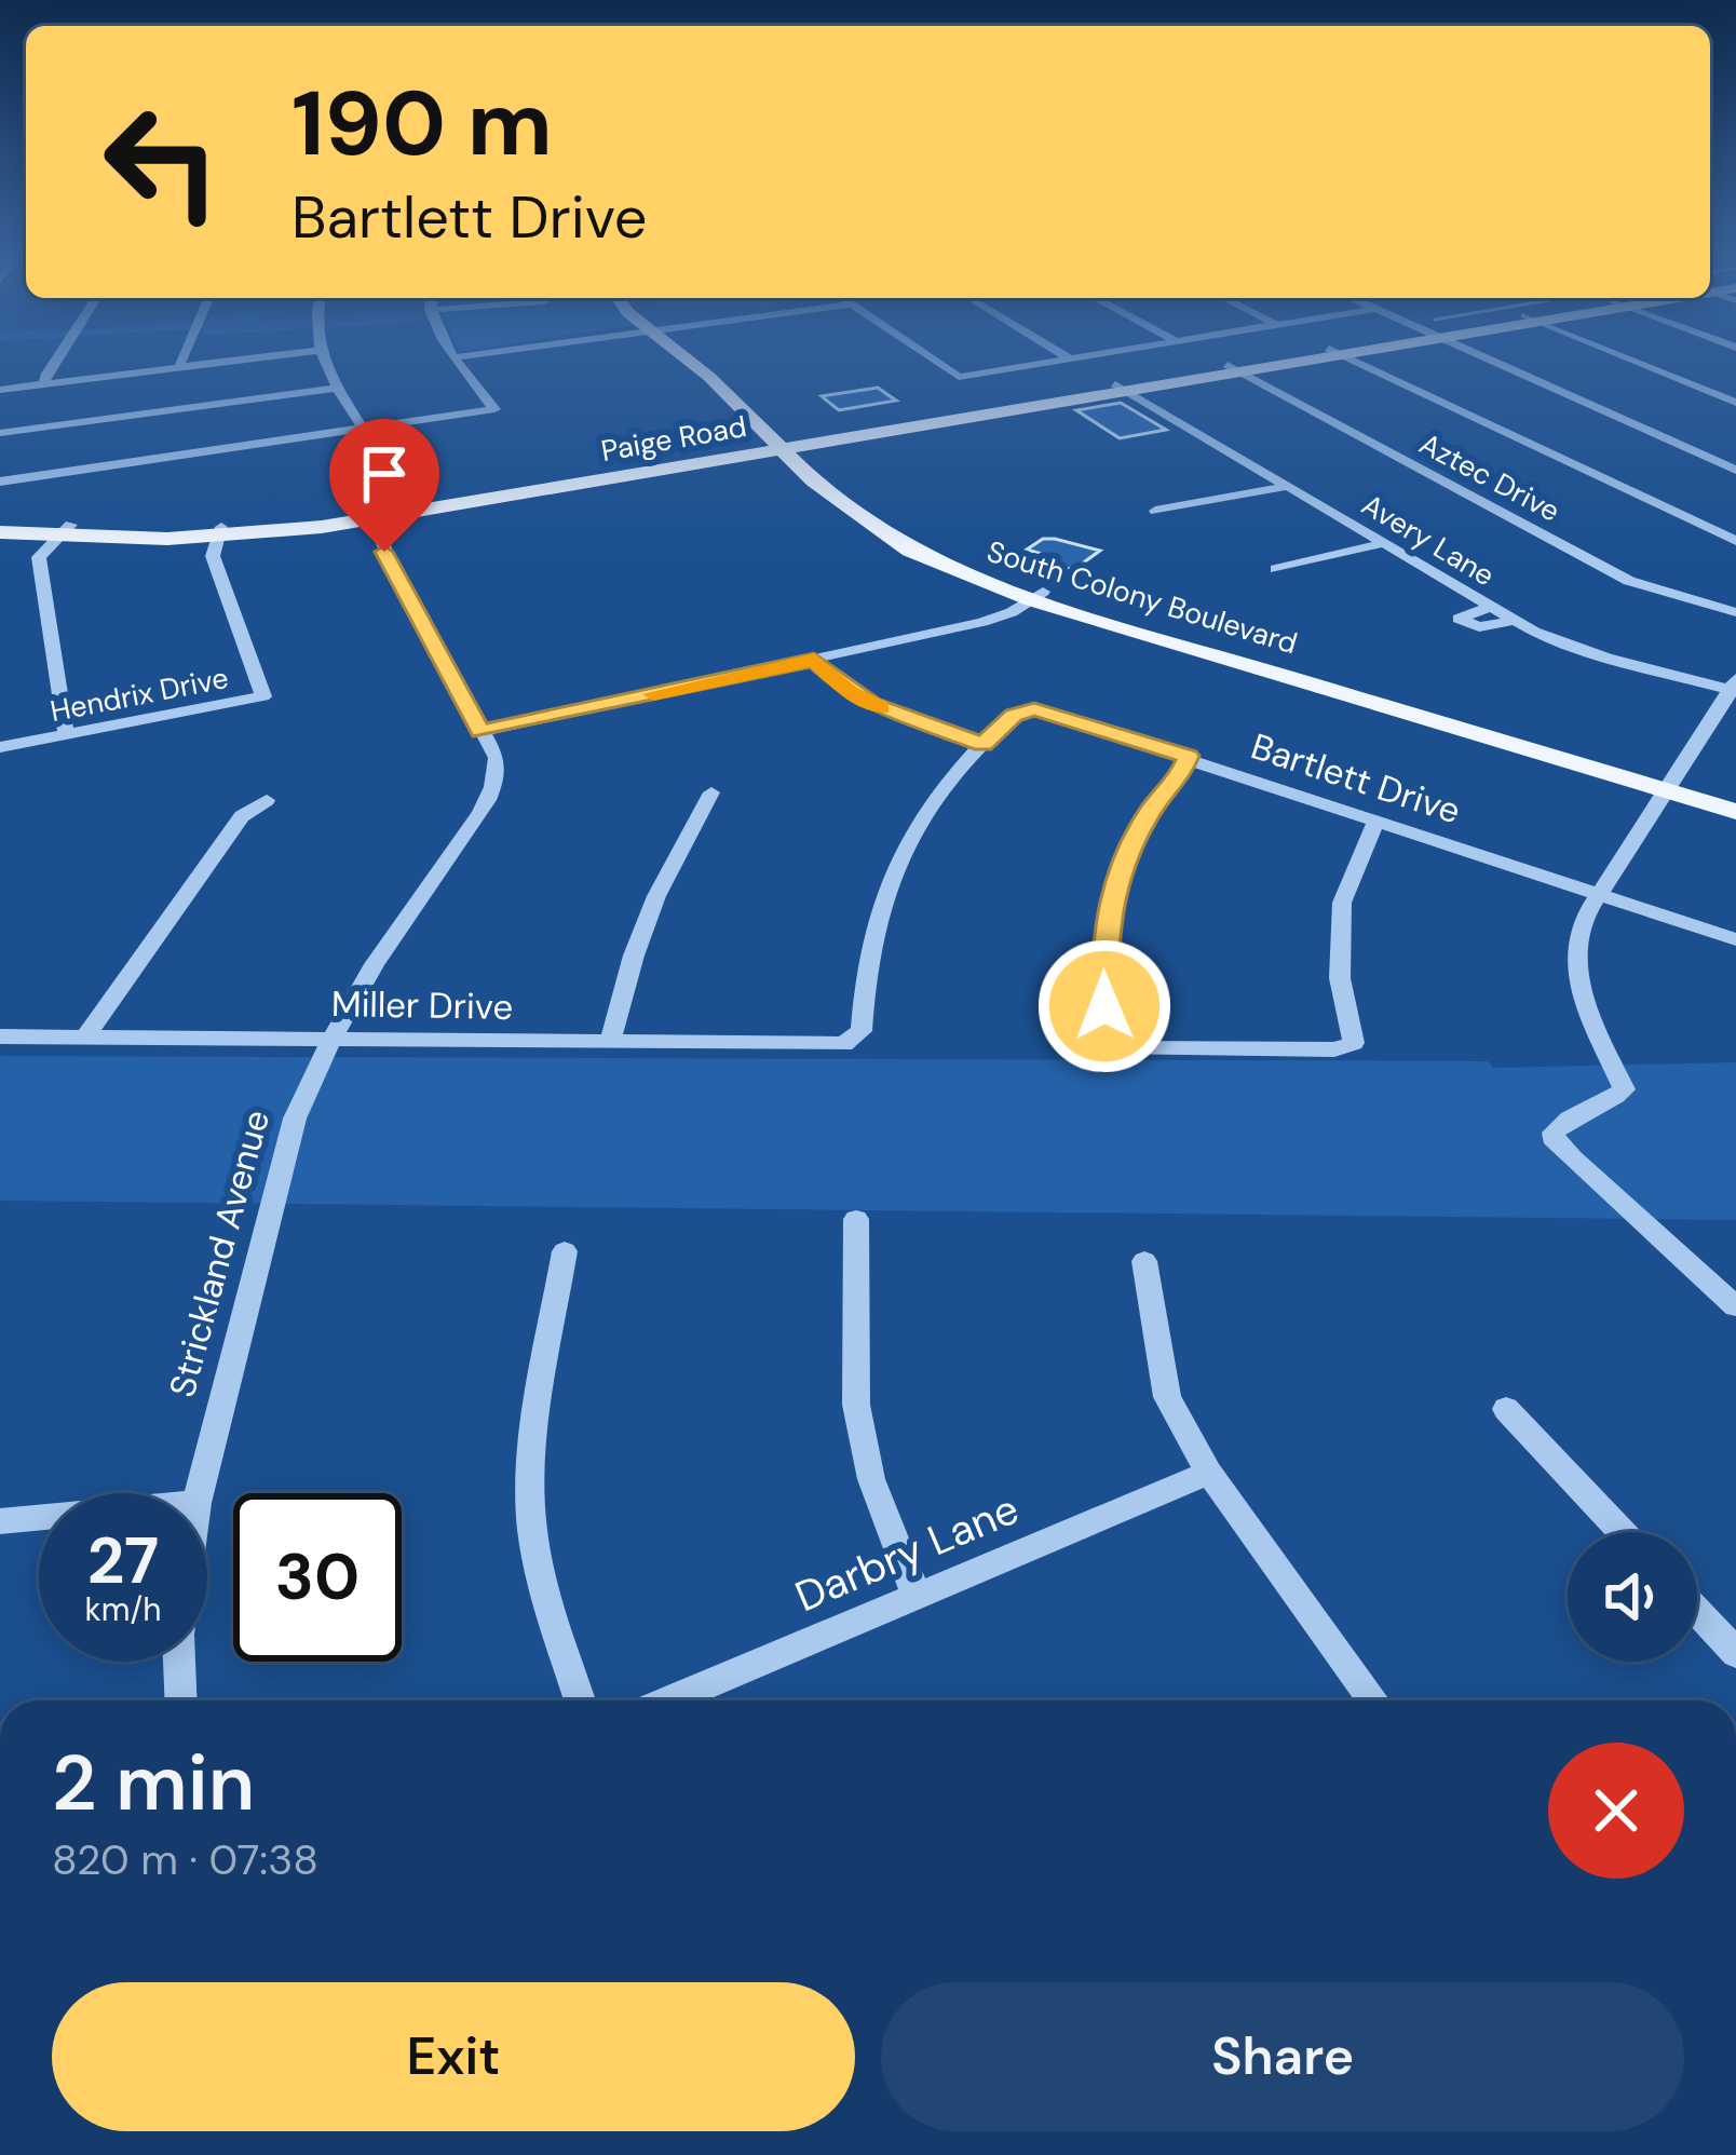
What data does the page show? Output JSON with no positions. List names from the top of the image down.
{
  "streets": {
    "main road": ["Paige Road", "South Colony Boulevard"],
    "street": [
      "Aztec Drive",
      "Avery Lane",
      "Hendrix Drive",
      "Bartlett Drive",
      "Miller Drive",
      "Strickland Avenue",
      "Darbry Lane"
    ]
  },
  "crossings": [
    ["Paige Road", "Aztec Drive"],
    ["Paige Road", "Avery Lane"],
    ["Paige Road", "South Colony Boulevard"],
    ["Paige Road", "Hendrix Drive"],
    ["Paige Road", "Strickland Avenue"],
    ["Bartlett Drive", "Miller Drive"],
    ["Miller Drive", "Strickland Avenue"]
  ],
  "page": {
    "turn": ["190 m", "Bartlett Drive"],
    "speed": "27 km/h",
    "limit": "30",
    "heading": ["2 min", "820 m · 07:38"],
    "buttons": ["Exit", "Share"]
  }
}
